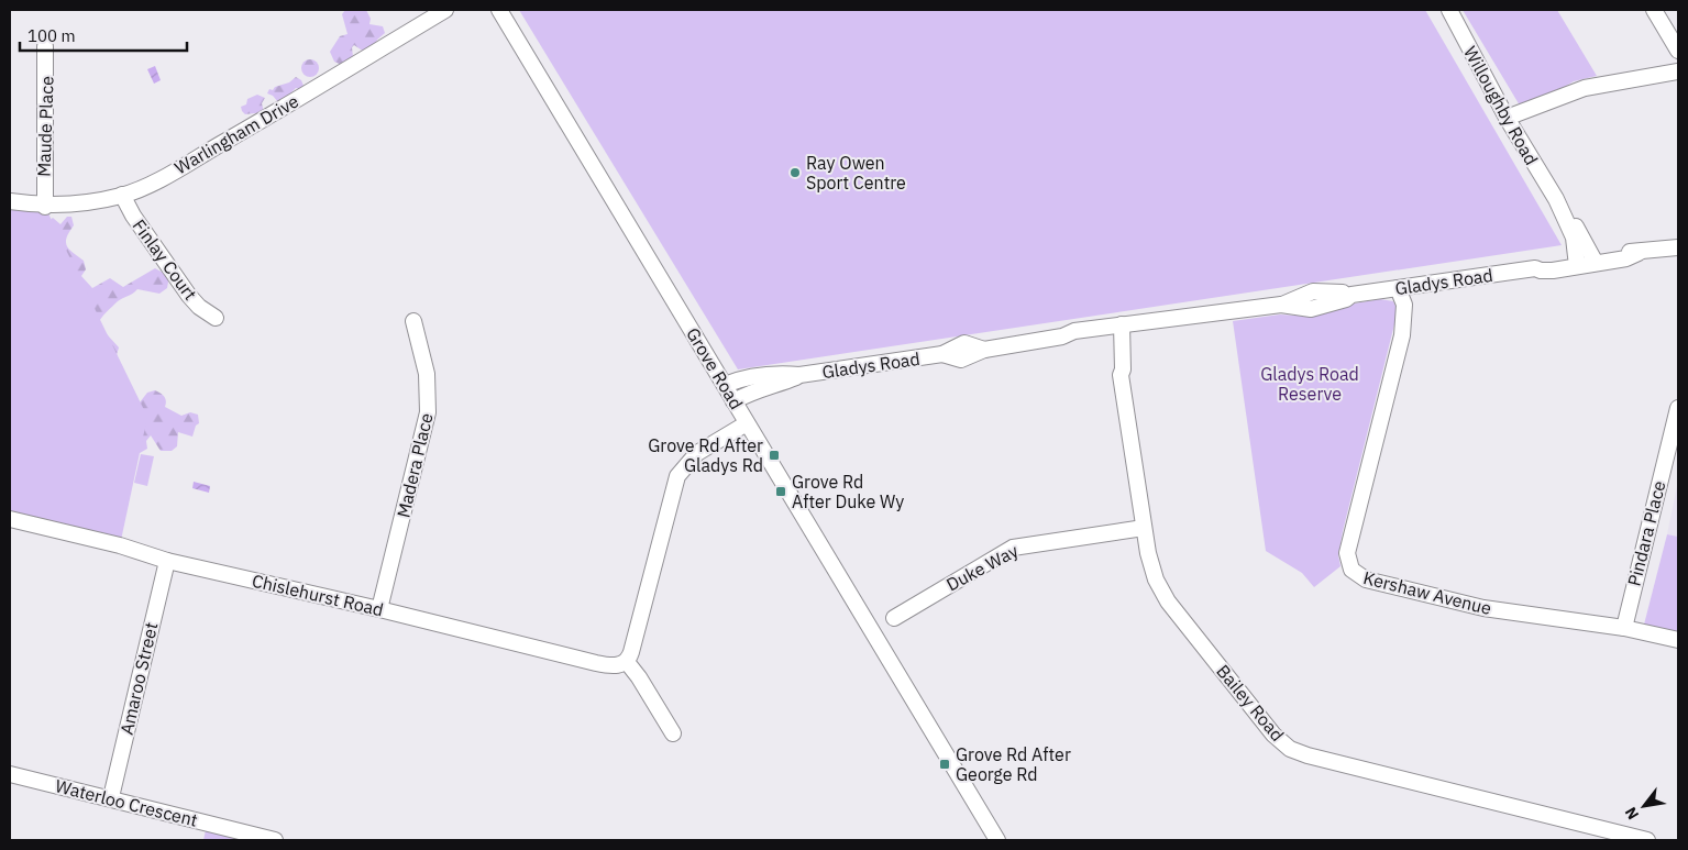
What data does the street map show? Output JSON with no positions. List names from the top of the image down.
{
  "streets": {
    "street": [
      "Willoughby Road",
      "Maude Place",
      "Warlingham Drive",
      "Finlay Court",
      "Gladys Road",
      "Grove Road",
      "Madera Place",
      "Pindara Place",
      "Duke Way",
      "Kershaw Avenue",
      "Chislehurst Road",
      "Amaroo Street",
      "Bailey Road",
      "Waterloo Crescent"
    ]
  },
  "crossings": [
    ["Willoughby Road", "Gladys Road"],
    ["Maude Place", "Warlingham Drive"],
    ["Warlingham Drive", "Finlay Court"],
    ["Gladys Road", "Grove Road"],
    ["Gladys Road", "Kershaw Avenue"],
    ["Gladys Road", "Bailey Road"],
    ["Madera Place", "Chislehurst Road"],
    ["Pindara Place", "Kershaw Avenue"],
    ["Duke Way", "Bailey Road"],
    ["Chislehurst Road", "Amaroo Street"],
    ["Amaroo Street", "Waterloo Crescent"]
  ],
  "parks": ["Gladys Road Reserve"],
  "places": {
    "other": ["Ray Owen Sport Centre"],
    "transit": ["Grove Rd After Gladys Rd", "Grove Rd After Duke Wy", "Grove Rd After George Rd"]
  },
  "scale_bar": "100 m",
  "north": "bottom left"
}
